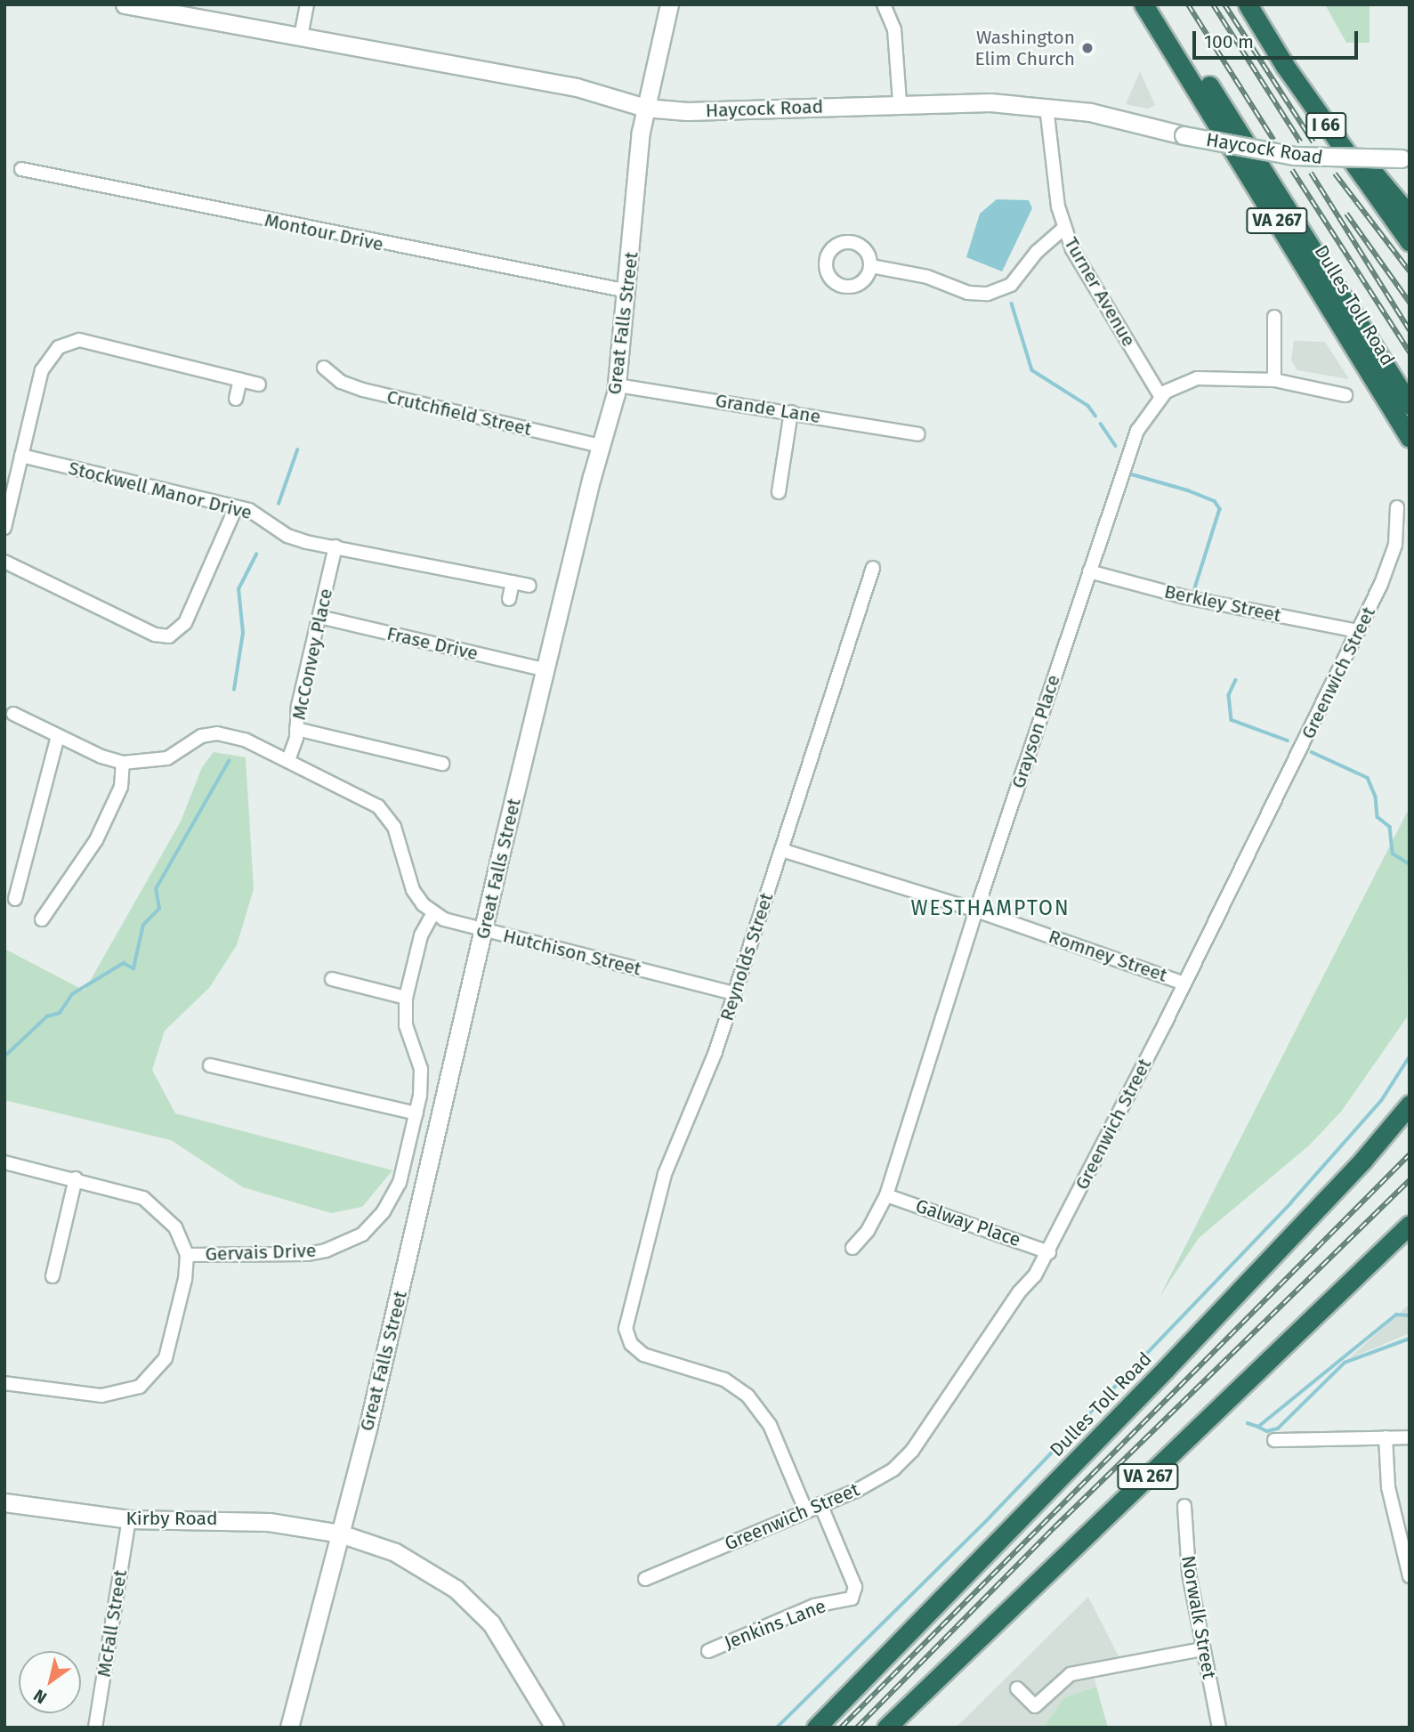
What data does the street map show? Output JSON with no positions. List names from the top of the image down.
{
  "streets": {
    "highway": ["I 66", "VA 267", "Dulles Toll Road"],
    "main road": ["Haycock Road", "Great Falls Street", "Kirby Road"],
    "street": [
      "Montour Drive",
      "Turner Avenue",
      "Grande Lane",
      "Crutchfield Street",
      "Stockwell Manor Drive",
      "Berkley Street",
      "Frase Drive",
      "McConvey Place",
      "Greenwich Street",
      "Grayson Place",
      "Hutchison Street",
      "Romney Street",
      "Reynolds Street",
      "Galway Place",
      "Gervais Drive",
      "Norwalk Street",
      "McFall Street",
      "Jenkins Lane"
    ]
  },
  "crossings": [
    ["Haycock Road", "Turner Avenue"],
    ["Haycock Road", "Great Falls Street"],
    ["Montour Drive", "Great Falls Street"],
    ["Turner Avenue", "Grayson Place"],
    ["Great Falls Street", "Grande Lane"],
    ["Great Falls Street", "Crutchfield Street"],
    ["Great Falls Street", "Frase Drive"],
    ["Great Falls Street", "Hutchison Street"],
    ["Great Falls Street", "Kirby Road"],
    ["Stockwell Manor Drive", "McConvey Place"],
    ["Berkley Street", "Greenwich Street"],
    ["Berkley Street", "Grayson Place"],
    ["Frase Drive", "McConvey Place"],
    ["McConvey Place", "Hutchison Street"],
    ["Greenwich Street", "Romney Street"],
    ["Greenwich Street", "Reynolds Street"],
    ["Greenwich Street", "Galway Place"],
    ["Greenwich Street", "Jenkins Lane"],
    ["Grayson Place", "Romney Street"],
    ["Grayson Place", "Galway Place"],
    ["Hutchison Street", "Reynolds Street"],
    ["Hutchison Street", "Gervais Drive"],
    ["Romney Street", "Reynolds Street"],
    ["Kirby Road", "McFall Street"]
  ],
  "districts": ["WESTHAMPTON"],
  "places": ["Washington Elim Church"],
  "scale_bar": "100 m",
  "north": "bottom left"
}
